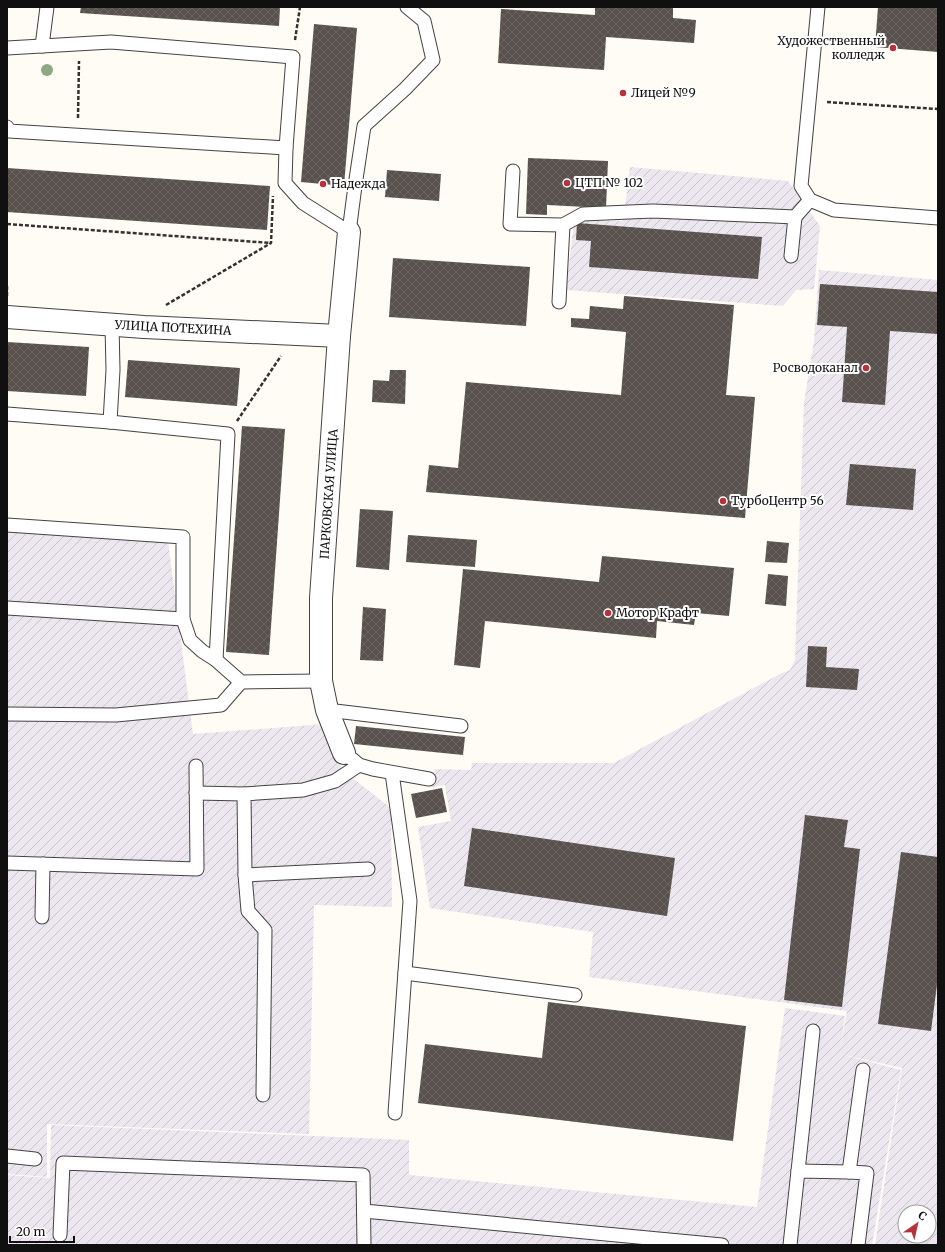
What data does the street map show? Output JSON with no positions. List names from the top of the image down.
{
  "streets": {
    "street": ["УЛИЦА ПОТЕХИНА", "ПАРКОВСКАЯ УЛИЦА"]
  },
  "crossings": [
    ["УЛИЦА ПОТЕХИНА", "ПАРКОВСКАЯ УЛИЦА"]
  ],
  "places": [
    "Художественный колледж",
    "Лицей №9",
    "ЦТП № 102",
    "Надежда",
    "Росводоканал",
    "ТурбоЦентр 56",
    "Мотор Крафт"
  ],
  "scale_bar": "20 m",
  "north": "top right"
}
